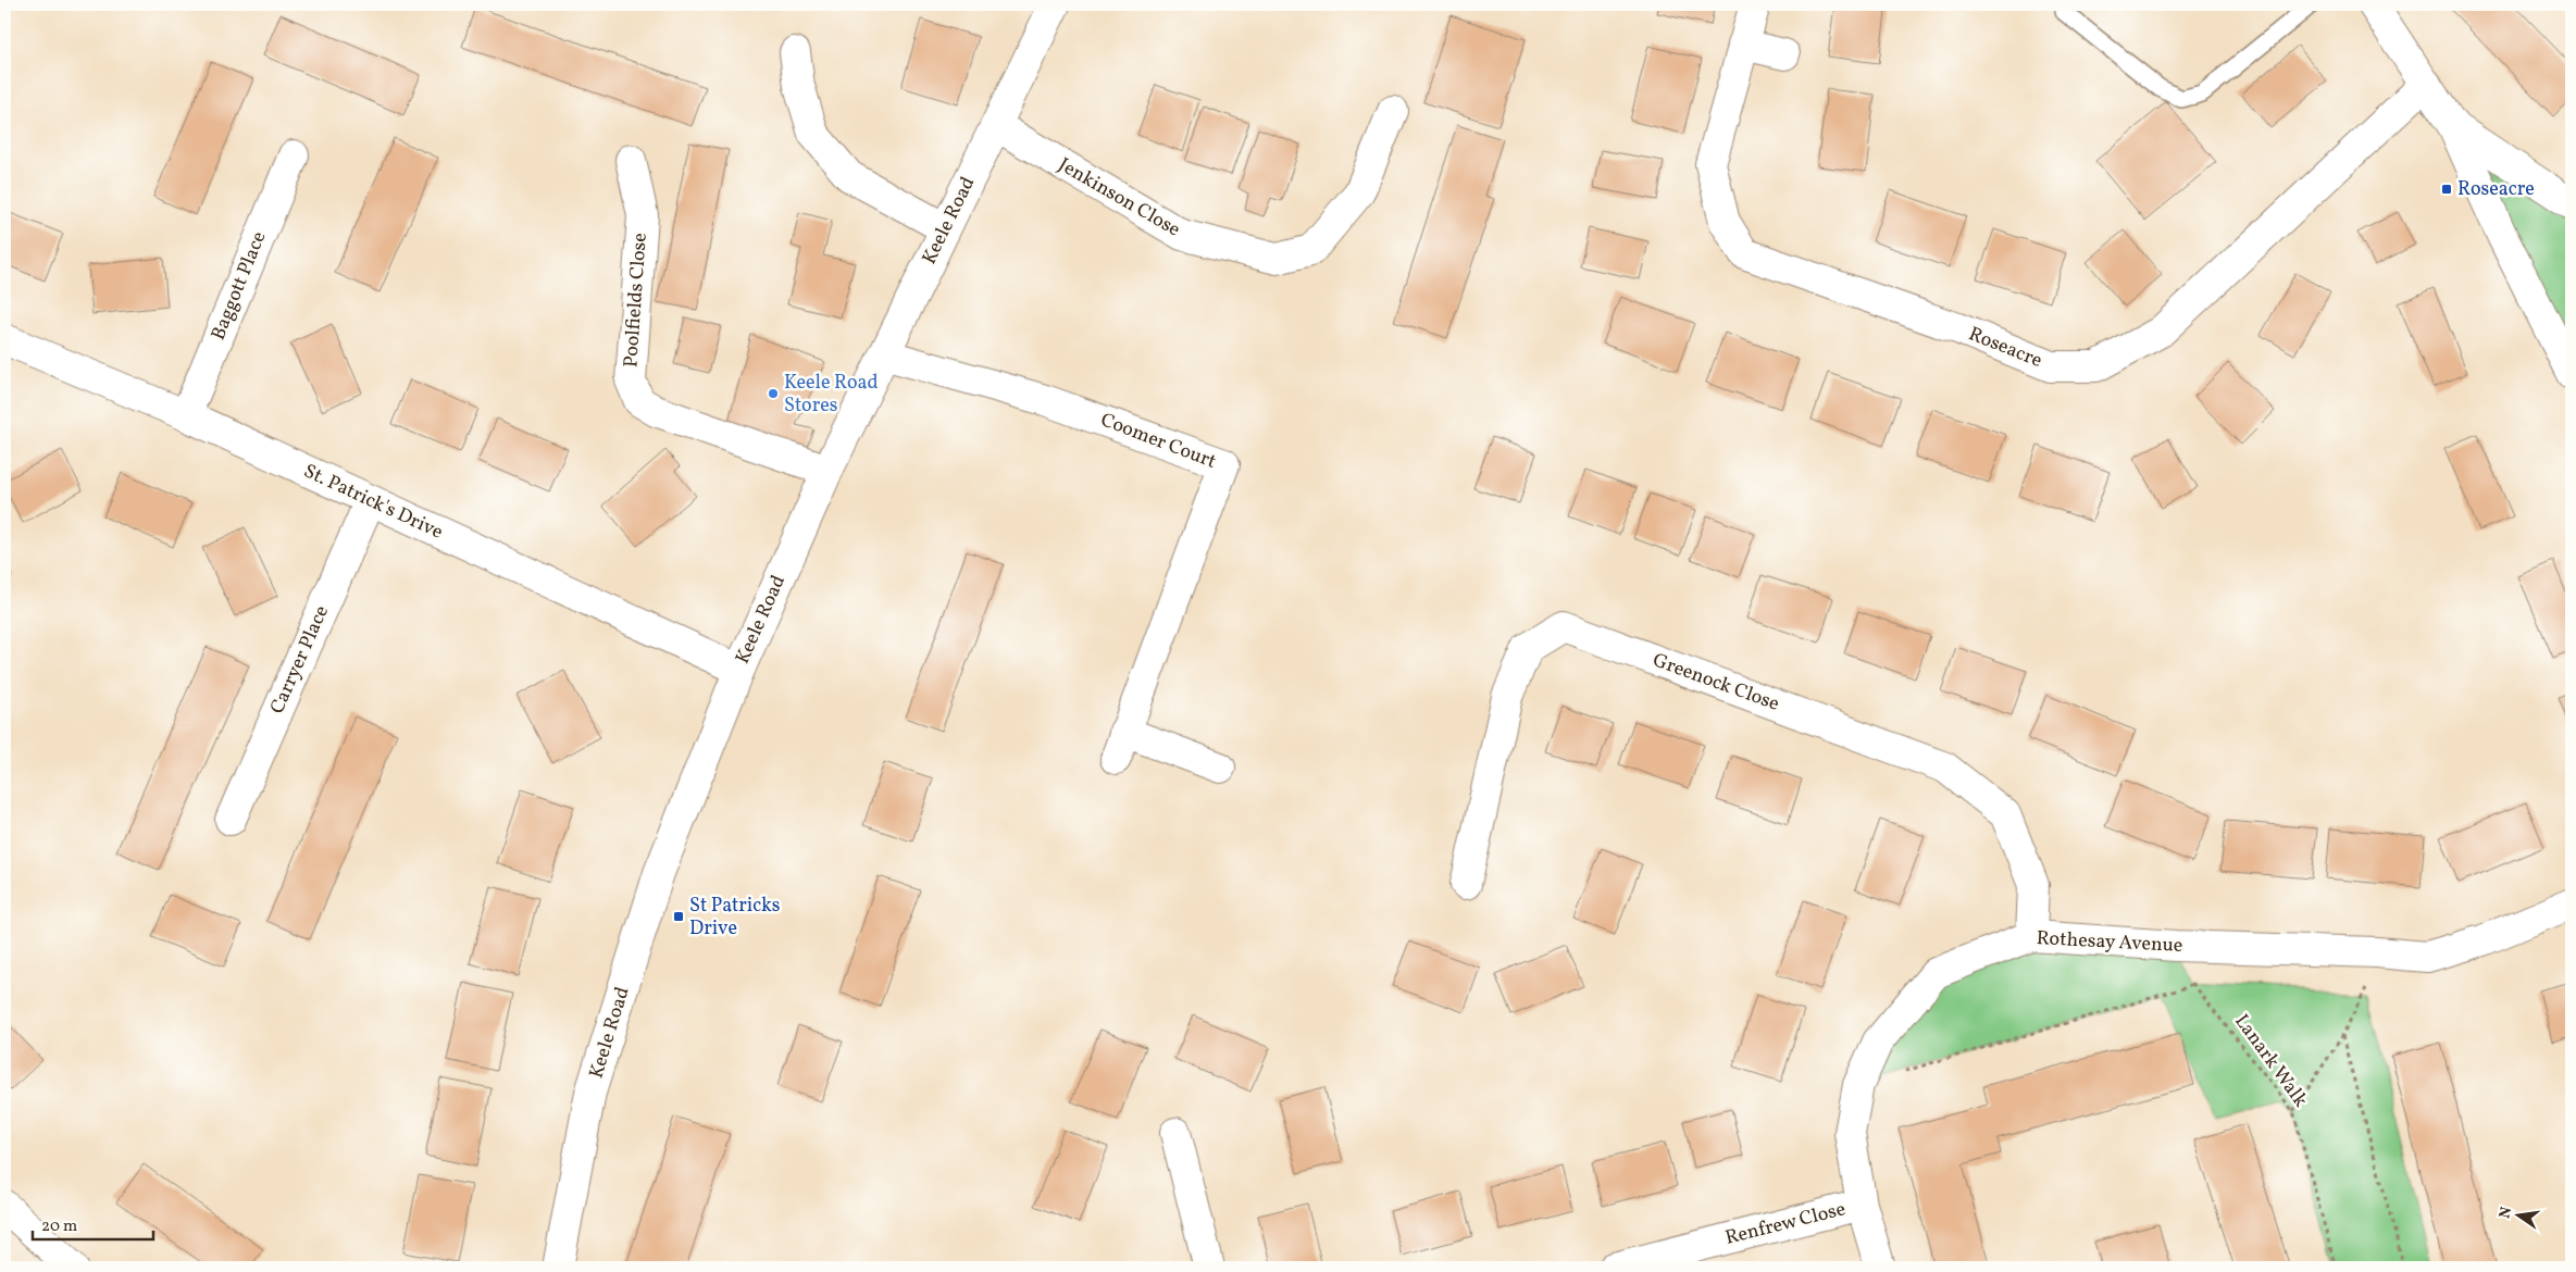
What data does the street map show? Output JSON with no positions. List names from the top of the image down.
{
  "streets": {
    "street": [
      "Jenkinson Close",
      "Keele Road",
      "Baggott Place",
      "Poolfields Close",
      "Roseacre",
      "Coomer Court",
      "St. Patrick's Drive",
      "Carryer Place",
      "Greenock Close",
      "Rothesay Avenue",
      "Renfrew Close"
    ],
    "path": ["Lanark Walk"]
  },
  "crossings": [
    ["Jenkinson Close", "Keele Road"],
    ["Keele Road", "Poolfields Close"],
    ["Keele Road", "Coomer Court"],
    ["Keele Road", "St. Patrick's Drive"],
    ["Baggott Place", "St. Patrick's Drive"],
    ["St. Patrick's Drive", "Carryer Place"],
    ["Greenock Close", "Rothesay Avenue"],
    ["Rothesay Avenue", "Lanark Walk"],
    ["Rothesay Avenue", "Renfrew Close"]
  ],
  "places": {
    "transit": ["Roseacre", "St Patricks Drive"],
    "other": ["Keele Road Stores"]
  },
  "scale_bar": "20 m",
  "north": "left"
}
